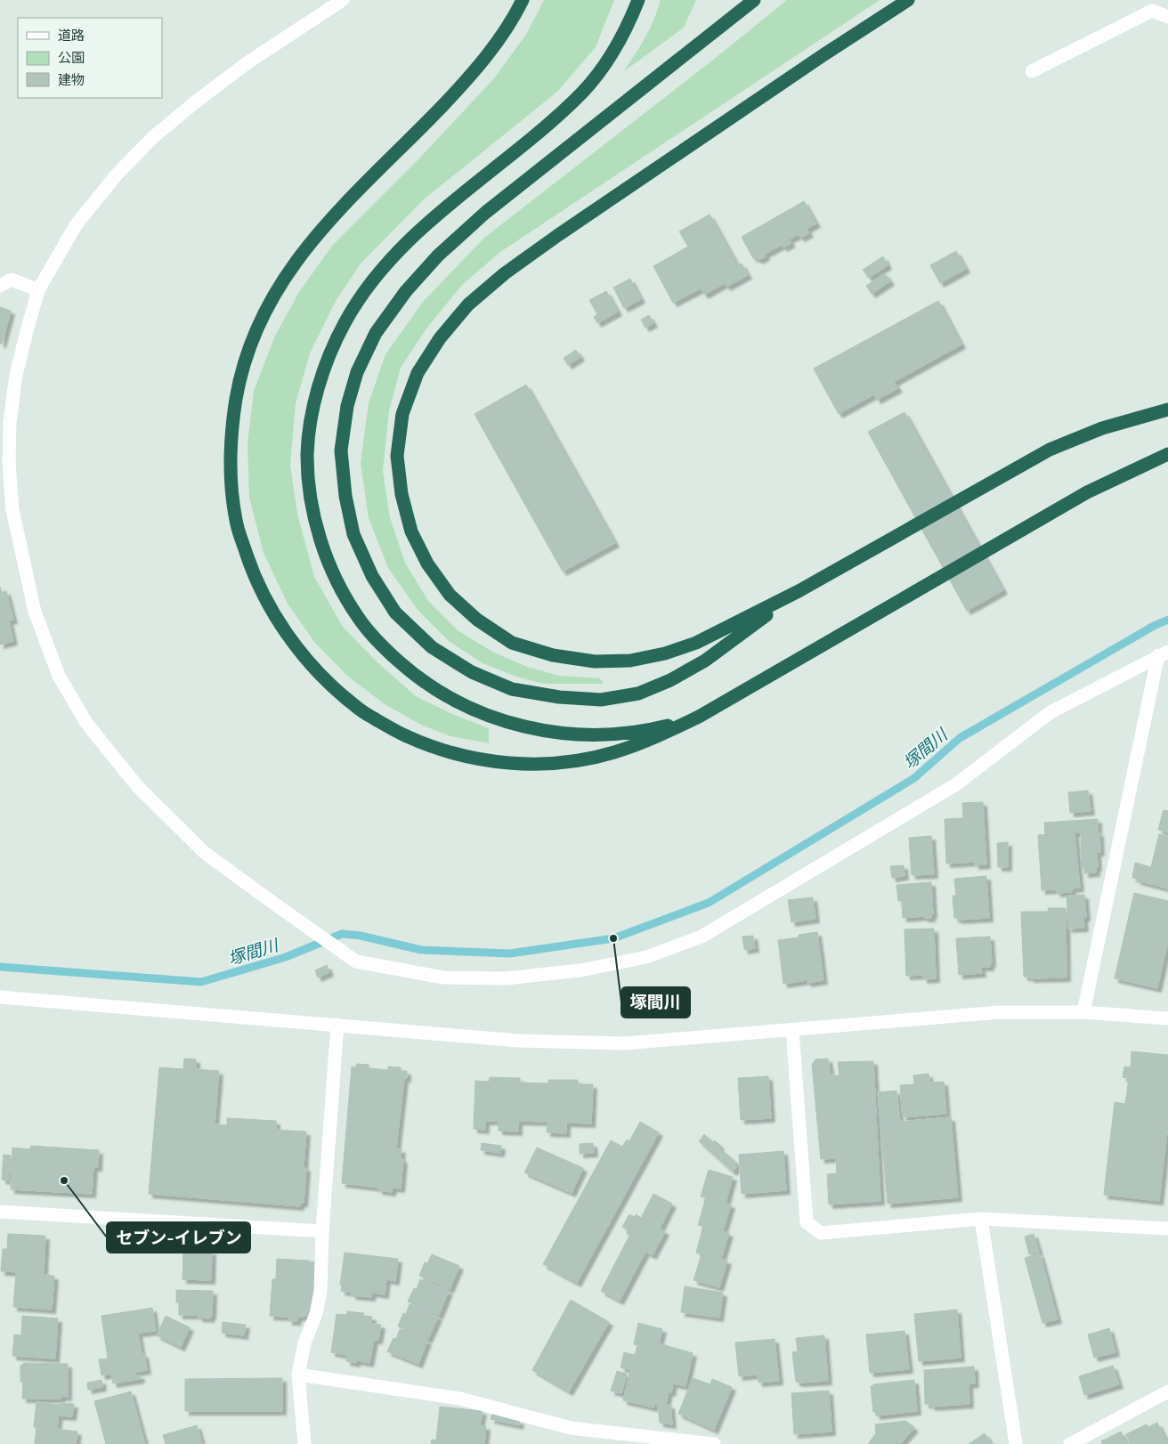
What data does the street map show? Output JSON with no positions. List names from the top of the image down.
{
  "water": ["塚間川"],
  "places": ["塚間川", "セブン-イレブン"],
  "legend": ["道路", "公園", "建物"]
}
